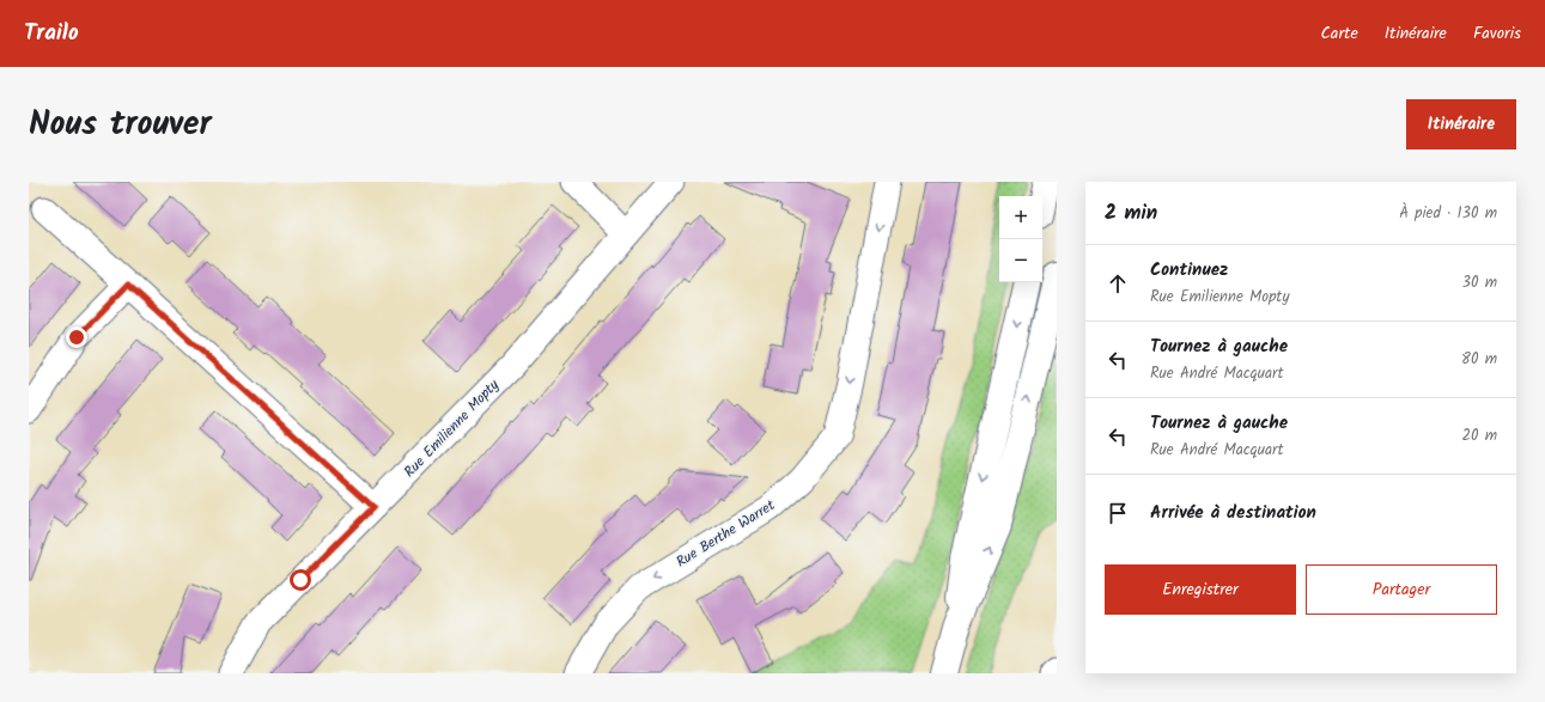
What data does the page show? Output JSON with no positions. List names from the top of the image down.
{
  "streets": {
    "street": ["Rue Emilienne Mopty", "Rue Berthe Warret"]
  },
  "one_way": ["Rue Berthe Warret"],
  "page": {
    "header": "Trailo",
    "nav": ["Carte", "Itinéraire", "Favoris"],
    "title": "Nous trouver",
    "buttons": [
      "Itinéraire",
      ["Enregistrer", "Partager"]
    ],
    "heading": ["2 min", "À pied · 130 m"],
    "map_buttons": ["+", "−"],
    "list": [
      ["Continuez", "Rue Emilienne Mopty", "30 m"],
      ["Tournez à gauche", "Rue André Macquart", "80 m"],
      ["Tournez à gauche", "Rue André Macquart", "20 m"],
      "Arrivée à destination"
    ]
  }
}
